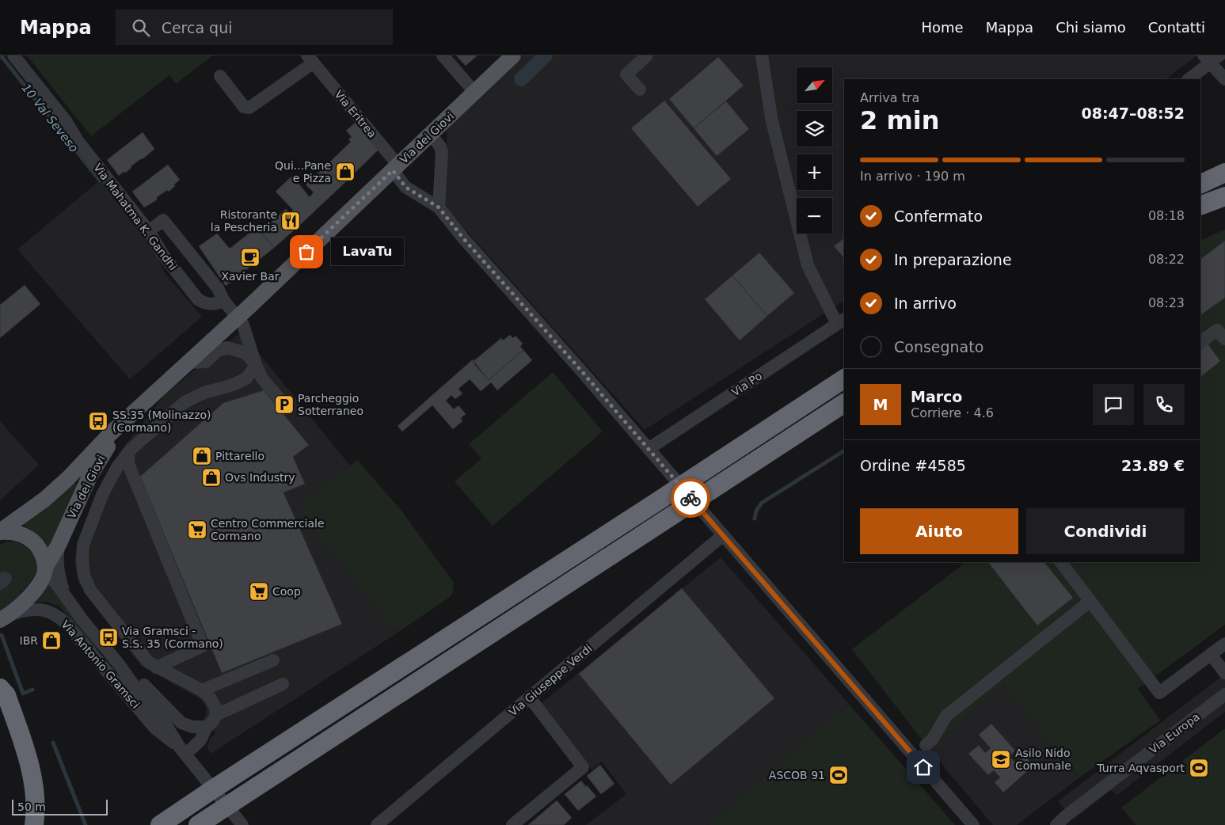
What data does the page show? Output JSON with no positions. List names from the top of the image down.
{
  "streets": {
    "main road": ["Via dei Giovi"],
    "street": [
      "Via Eritrea",
      "Via Mahatma K. Gandhi",
      "Via Po",
      "Via Antonio Gramsci",
      "Via Giuseppe Verdi",
      "Via Europa"
    ]
  },
  "crossings": [
    ["Via Eritrea", "Via dei Giovi"],
    ["Via Eritrea", "Via Po"],
    ["Via Eritrea", "Via Giuseppe Verdi"],
    ["Via dei Giovi", "Via Antonio Gramsci"]
  ],
  "water": ["10 Val Seveso"],
  "places": {
    "shop": [
      "Qui...Pane e Pizza",
      "Pittarello",
      "Ovs Industry",
      "IBR"
    ],
    "restaurant": ["Ristorante la Pescheria"],
    "other": ["LavaTu"],
    "cafe": ["Xavier Bar"],
    "parking": ["Parcheggio Sotterraneo"],
    "bus stop": ["SS.35 (Molinazzo) (Cormano)", "Via Gramsci - S.S. 35 (Cormano)"],
    "supermarket": ["Centro Commerciale Cormano", "Coop"],
    "school or university": ["Asilo Nido Comunale"],
    "sports": ["Turra Aqvasport", "ASCOB 91"]
  },
  "scale_bar": "50 m",
  "north": "top right",
  "page": {
    "header": "Mappa",
    "search": "Cerca qui",
    "nav": [
      "Home",
      "Mappa",
      "Chi siamo",
      "Contatti"
    ],
    "map_buttons": ["+", "−"],
    "heading": ["2 min", "Arriva tra", "08:47–08:52"],
    "panel": [
      "Marco",
      "Corriere · 4.6",
      "Ordine #4585",
      "23.89 €"
    ],
    "bar": "In arrivo · 190 m",
    "list": [
      ["Confermato", "08:18"],
      ["In preparazione", "08:22"],
      ["In arrivo", "08:23"],
      "Consegnato"
    ],
    "bubble": "LavaTu",
    "round": "M",
    "buttons": ["Aiuto", "Condividi"],
    "scale": "50 m"
  }
}
